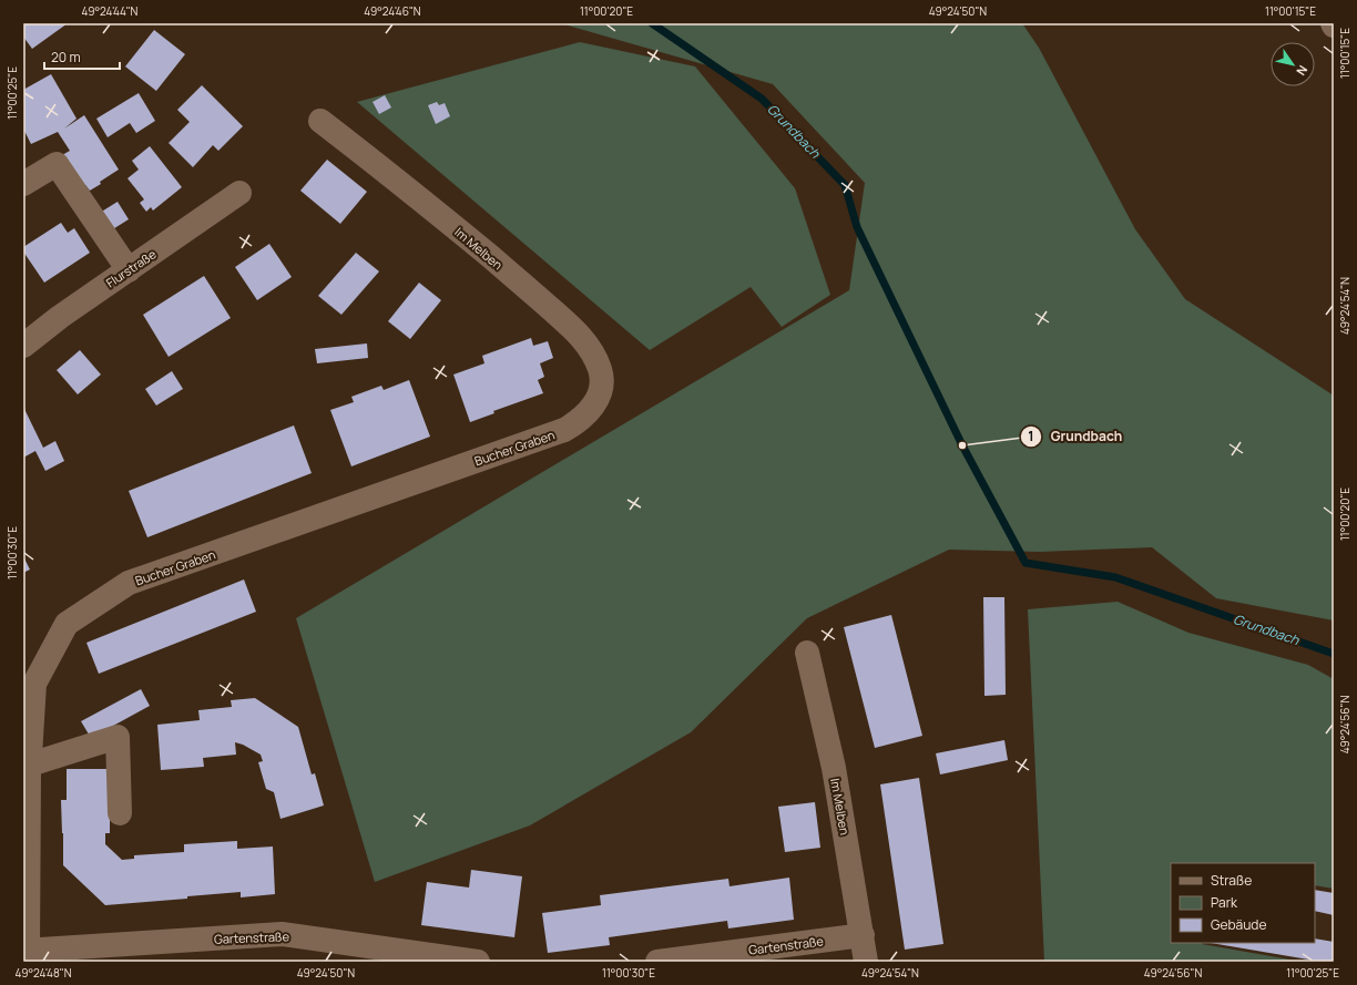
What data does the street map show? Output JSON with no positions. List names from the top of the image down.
{
  "streets": {
    "street": [
      "Im Melben",
      "Flurstraße",
      "Bucher Graben",
      "Gartenstraße"
    ]
  },
  "crossings": [
    ["Im Melben", "Bucher Graben"],
    ["Im Melben", "Gartenstraße"],
    ["Bucher Graben", "Gartenstraße"]
  ],
  "water": ["Grundbach"],
  "places": ["Grundbach"],
  "legend": ["Straße", "Park", "Gebäude"],
  "scale_bar": "20 m",
  "north": "bottom right",
  "coordinates": [
    "49°24'44\"N",
    "49°24'46\"N",
    "11°00'20\"E",
    "49°24'50\"N",
    "11°00'15\"E",
    "11°00'25\"E",
    "49°24'54\"N",
    "11°00'30\"E",
    "49°24'56\"N",
    "49°24'48\"N"
  ]
}
